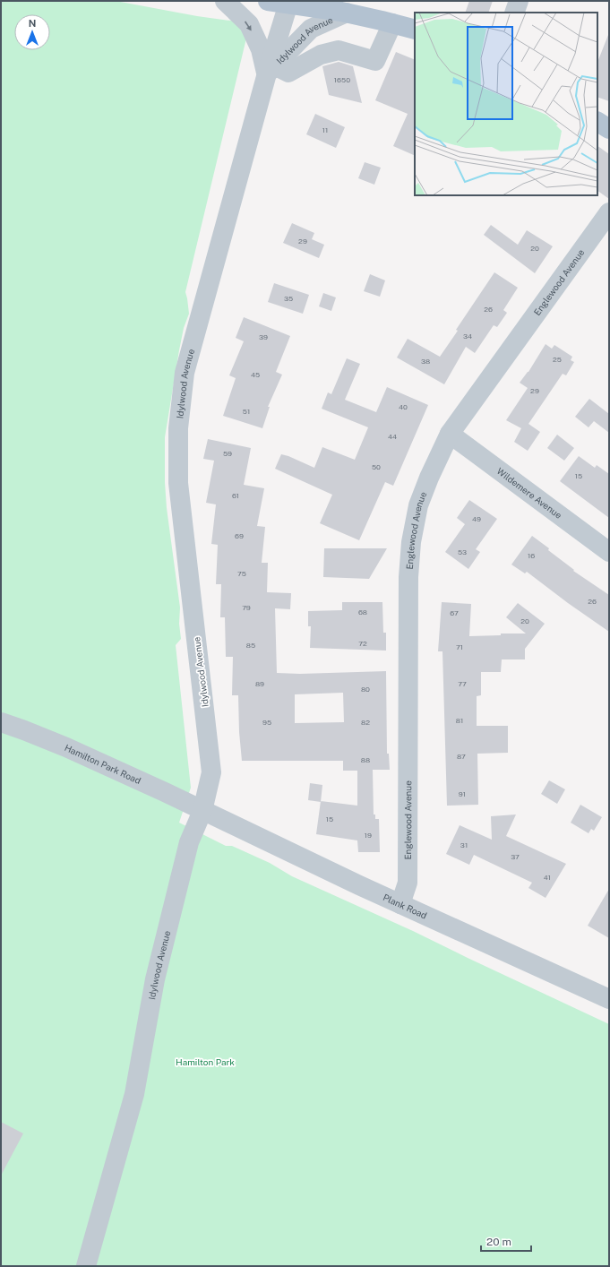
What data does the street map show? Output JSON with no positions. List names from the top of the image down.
{
  "streets": {
    "street": [
      "Idylwood Avenue",
      "Englewood Avenue",
      "Wildemere Avenue",
      "Hamilton Park Road",
      "Plank Road"
    ]
  },
  "crossings": [
    ["Idylwood Avenue", "Hamilton Park Road"],
    ["Idylwood Avenue", "Plank Road"],
    ["Englewood Avenue", "Wildemere Avenue"],
    ["Englewood Avenue", "Plank Road"],
    ["Hamilton Park Road", "Plank Road"]
  ],
  "parks": ["Hamilton Park"],
  "house_numbers": [
    "1650",
    "11",
    "29",
    "20",
    "35",
    "26",
    "34",
    "39",
    "25",
    "38",
    "45",
    "29",
    "40",
    "51",
    "44",
    "59",
    "50",
    "15",
    "61",
    "49",
    "69",
    "53",
    "16",
    "75",
    "26",
    "79",
    "68",
    "67",
    "20",
    "72",
    "85",
    "71",
    "89",
    "77",
    "80",
    "81",
    "95",
    "82",
    "87",
    "88",
    "91",
    "15",
    "19",
    "31",
    "37",
    "41"
  ],
  "scale_bar": "20 m",
  "north": "top"
}
